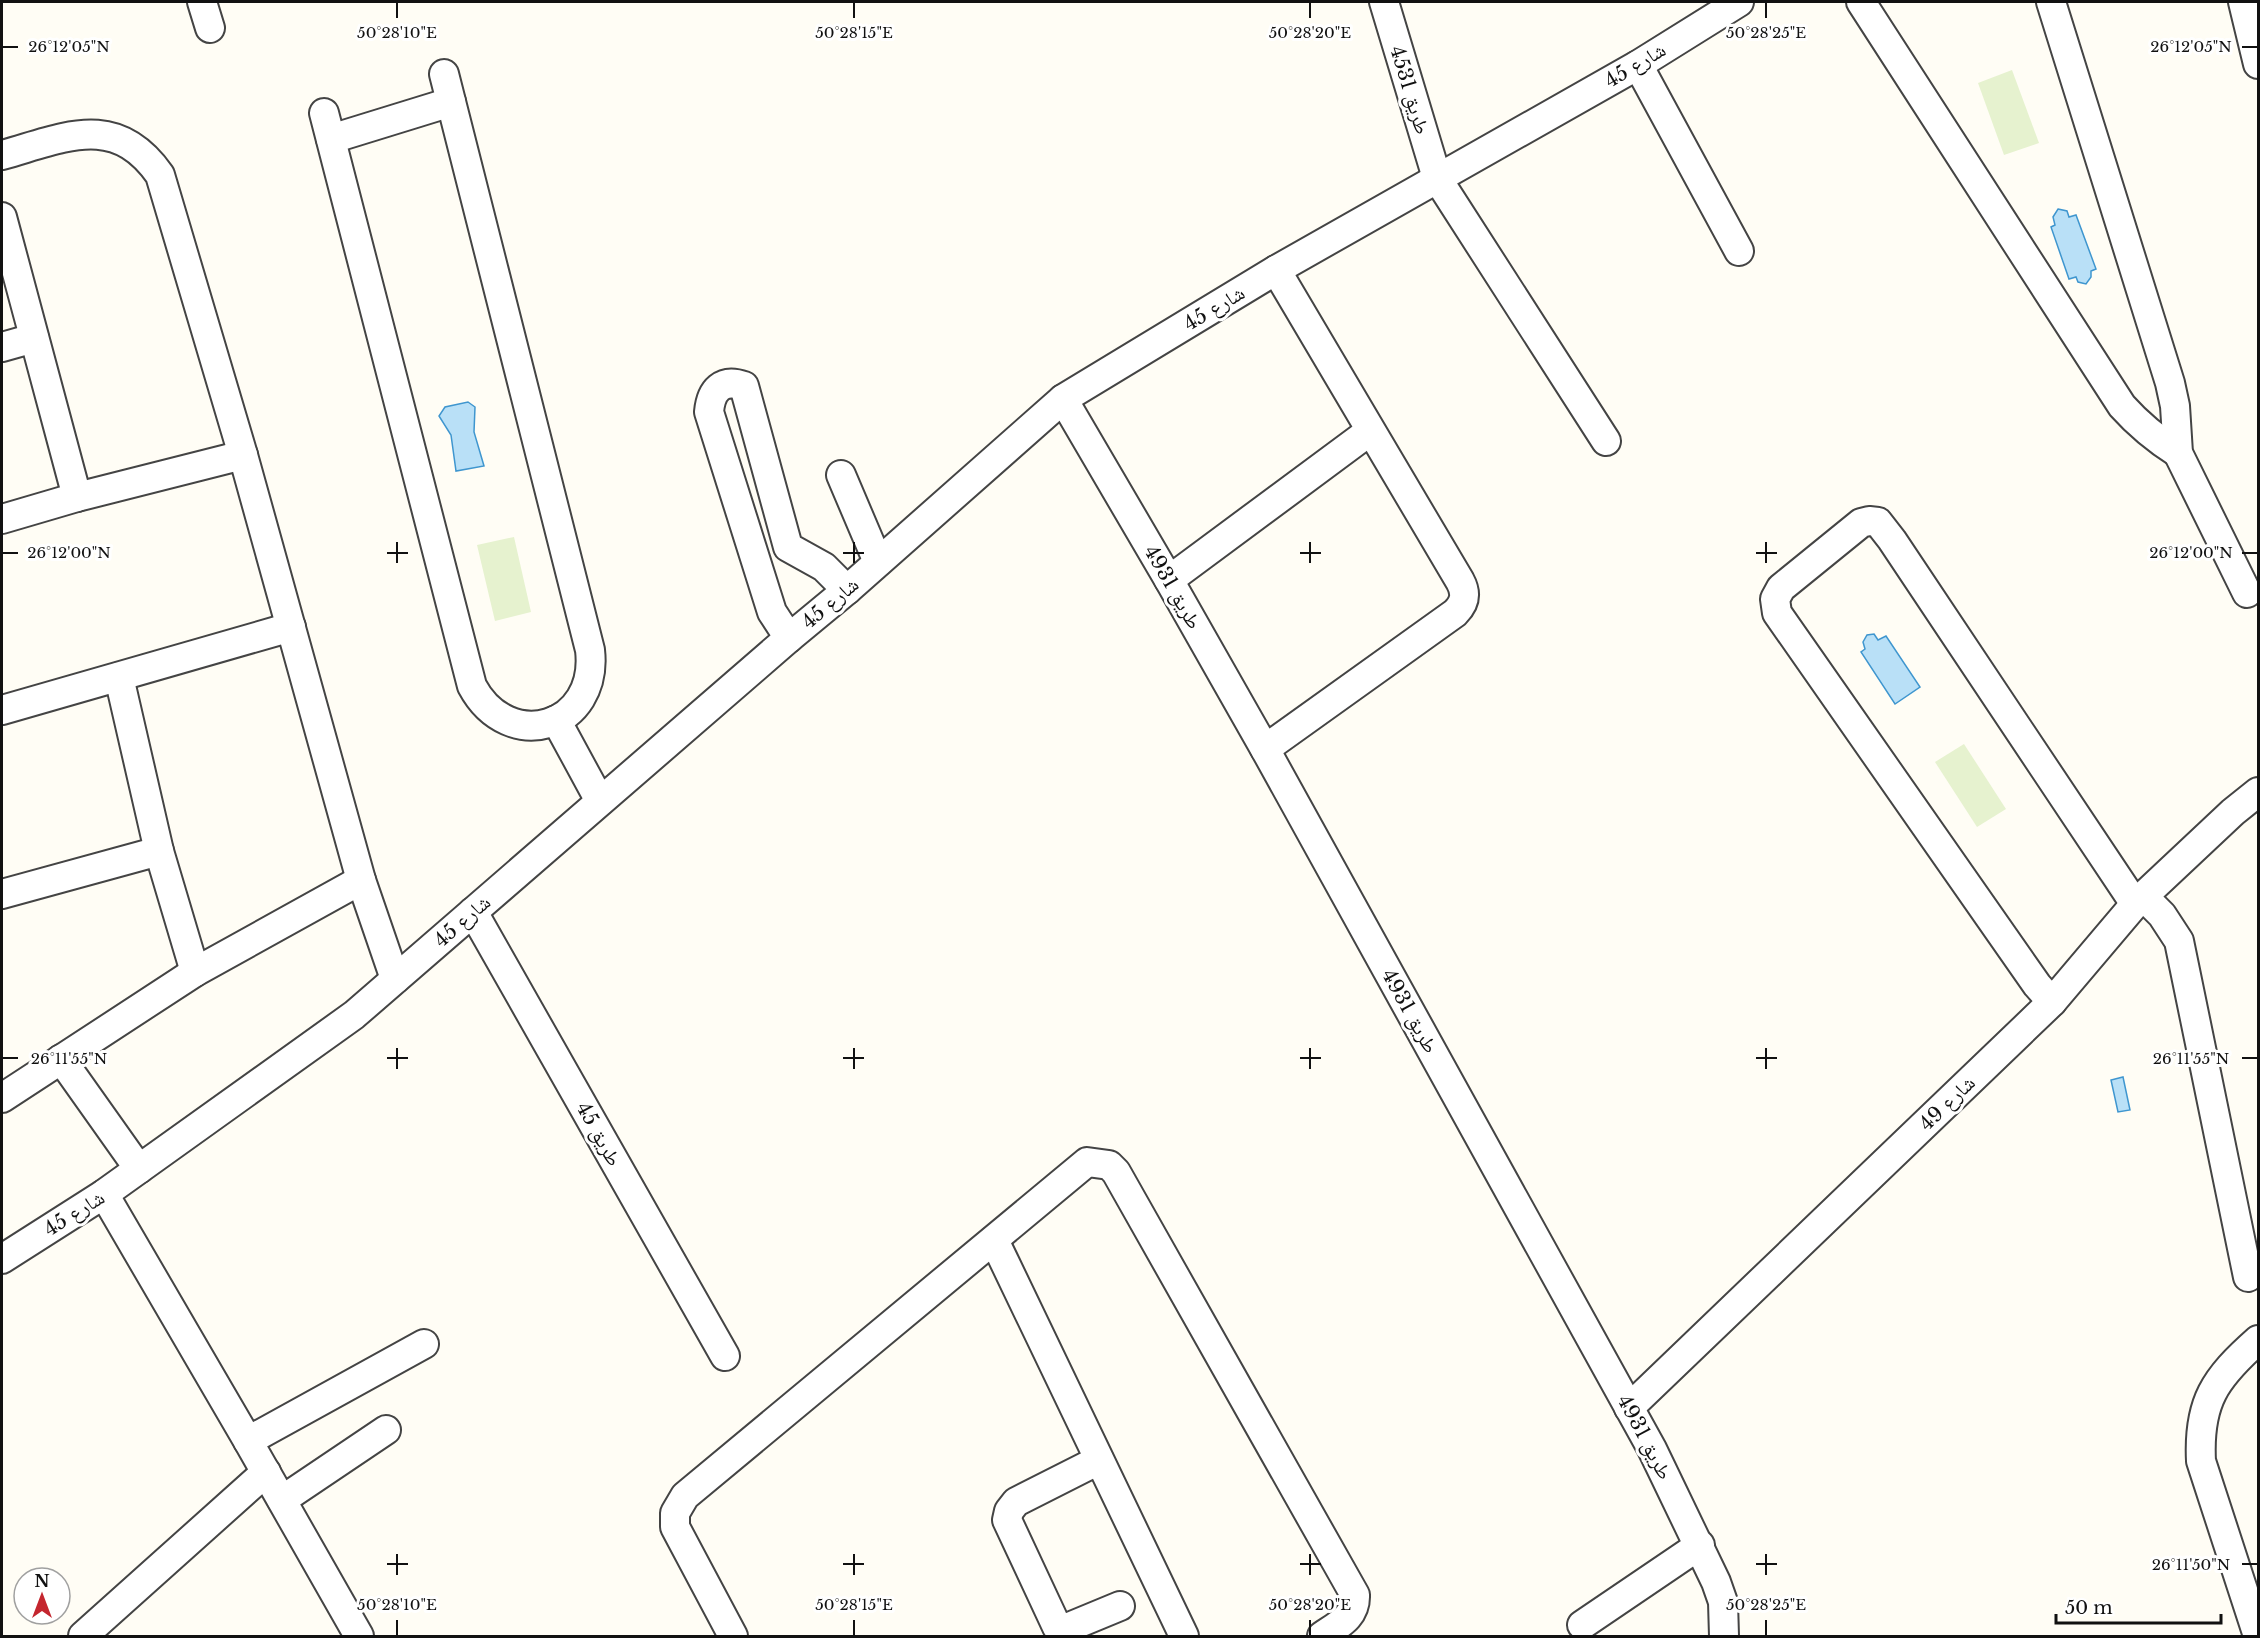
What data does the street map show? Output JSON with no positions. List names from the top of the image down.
{
  "streets": {
    "street": [
      "شارع 45",
      "طريق 4531",
      "طريق 4931",
      "شارع 49",
      "طريق 45"
    ]
  },
  "crossings": [
    ["شارع 45", "طريق 4531"],
    ["شارع 45", "طريق 4931"],
    ["شارع 45", "طريق 45"],
    ["طريق 4931", "شارع 49"]
  ],
  "scale_bar": "50 m",
  "north": "top",
  "coordinates": [
    "50°28'10\"E",
    "50°28'15\"E",
    "50°28'20\"E",
    "50°28'25\"E",
    "26°12'05\"N",
    "26°12'00\"N",
    "26°11'55\"N",
    "26°11'50\"N"
  ]
}
